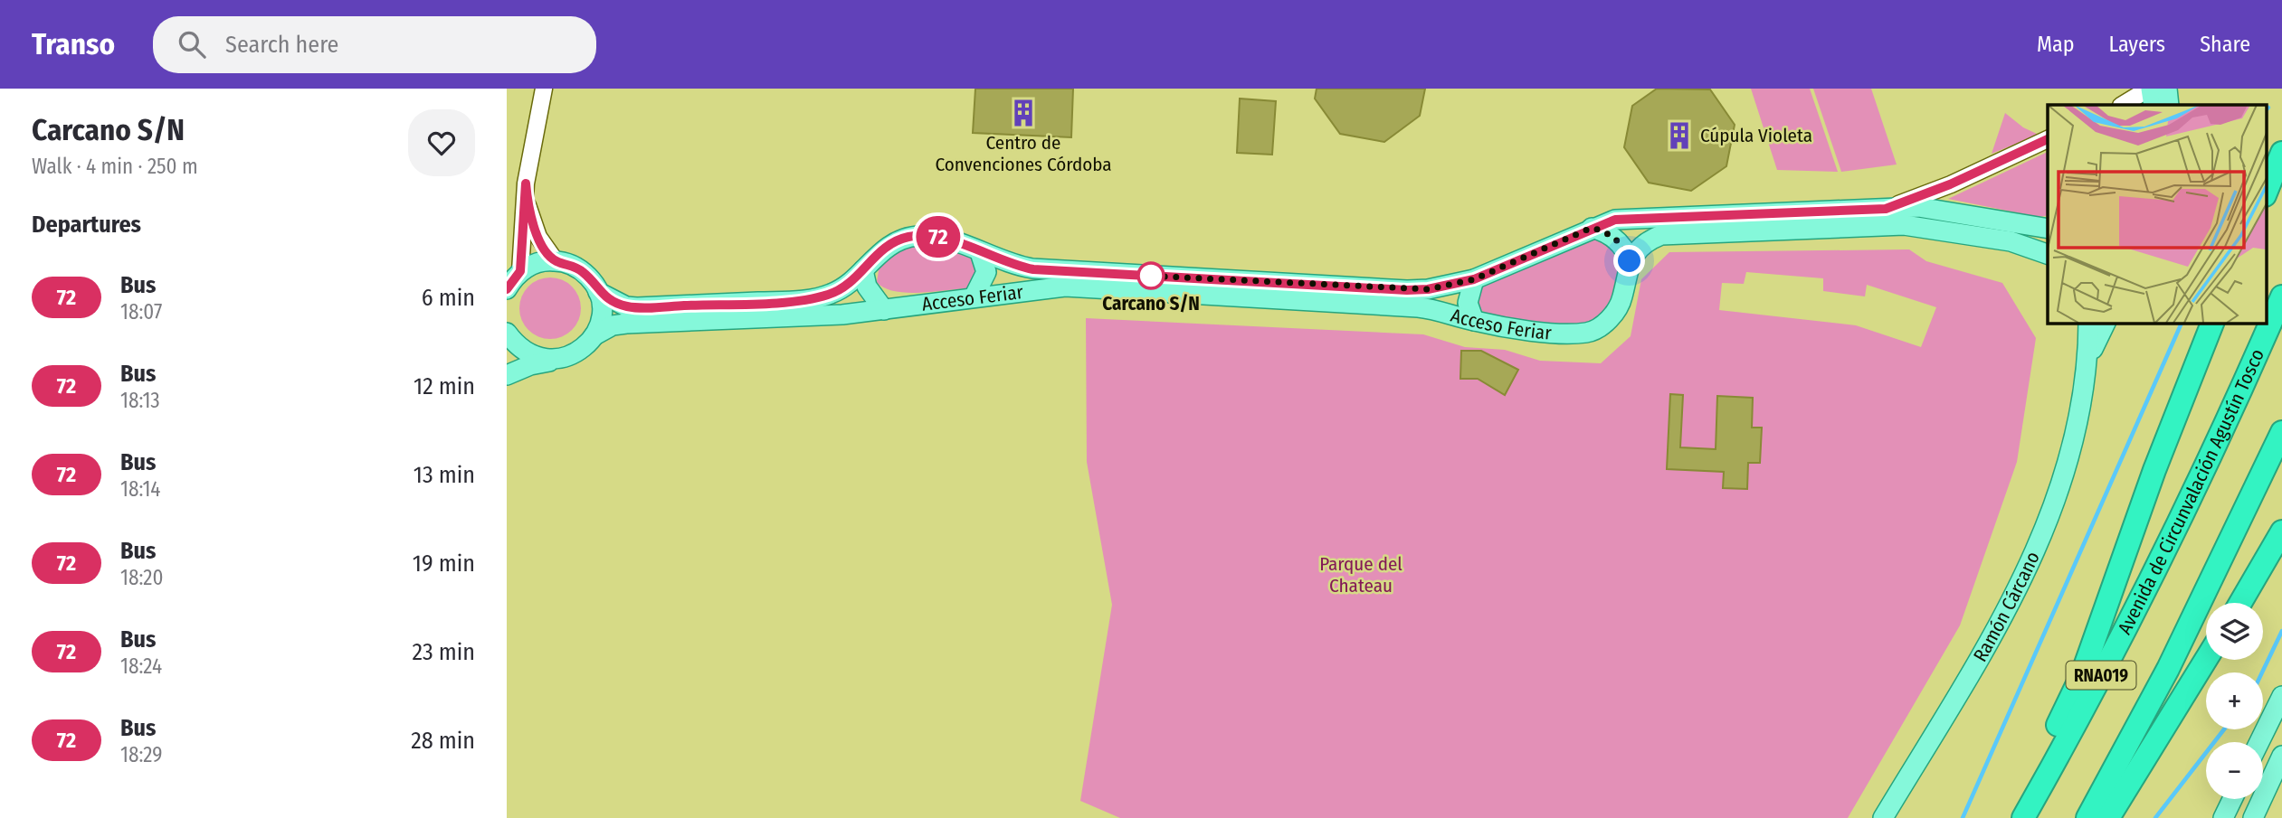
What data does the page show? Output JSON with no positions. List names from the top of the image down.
{
  "streets": {
    "highway": ["Avenida de Circunvalación Agustín Tosco", "RNA019"],
    "main road": ["Acceso Feriar", "Ramón Cárcano"]
  },
  "parks": ["Parque del Chateau"],
  "places": {
    "building": ["Centro de Convenciones Córdoba", "Cúpula Violeta"],
    "other": ["Carcano S/N"]
  },
  "lines": ["bus line 72"],
  "page": {
    "header": "Transo",
    "search": "Search here",
    "nav": ["Map", "Layers", "Share"],
    "heading": [
      ["Carcano S/N", "Walk · 4 min · 250 m"],
      "Departures"
    ],
    "on_map": "72",
    "list": [
      {
        "mark": "72",
        "name": "Bus",
        "note": "18:07",
        "value": "6 min"
      },
      {
        "mark": "72",
        "name": "Bus",
        "note": "18:13",
        "value": "12 min"
      },
      {
        "mark": "72",
        "name": "Bus",
        "note": "18:14",
        "value": "13 min"
      },
      {
        "mark": "72",
        "name": "Bus",
        "note": "18:20",
        "value": "19 min"
      },
      {
        "mark": "72",
        "name": "Bus",
        "note": "18:24",
        "value": "23 min"
      },
      {
        "mark": "72",
        "name": "Bus",
        "note": "18:29",
        "value": "28 min"
      }
    ],
    "map_buttons": ["+", "−"]
  }
}
